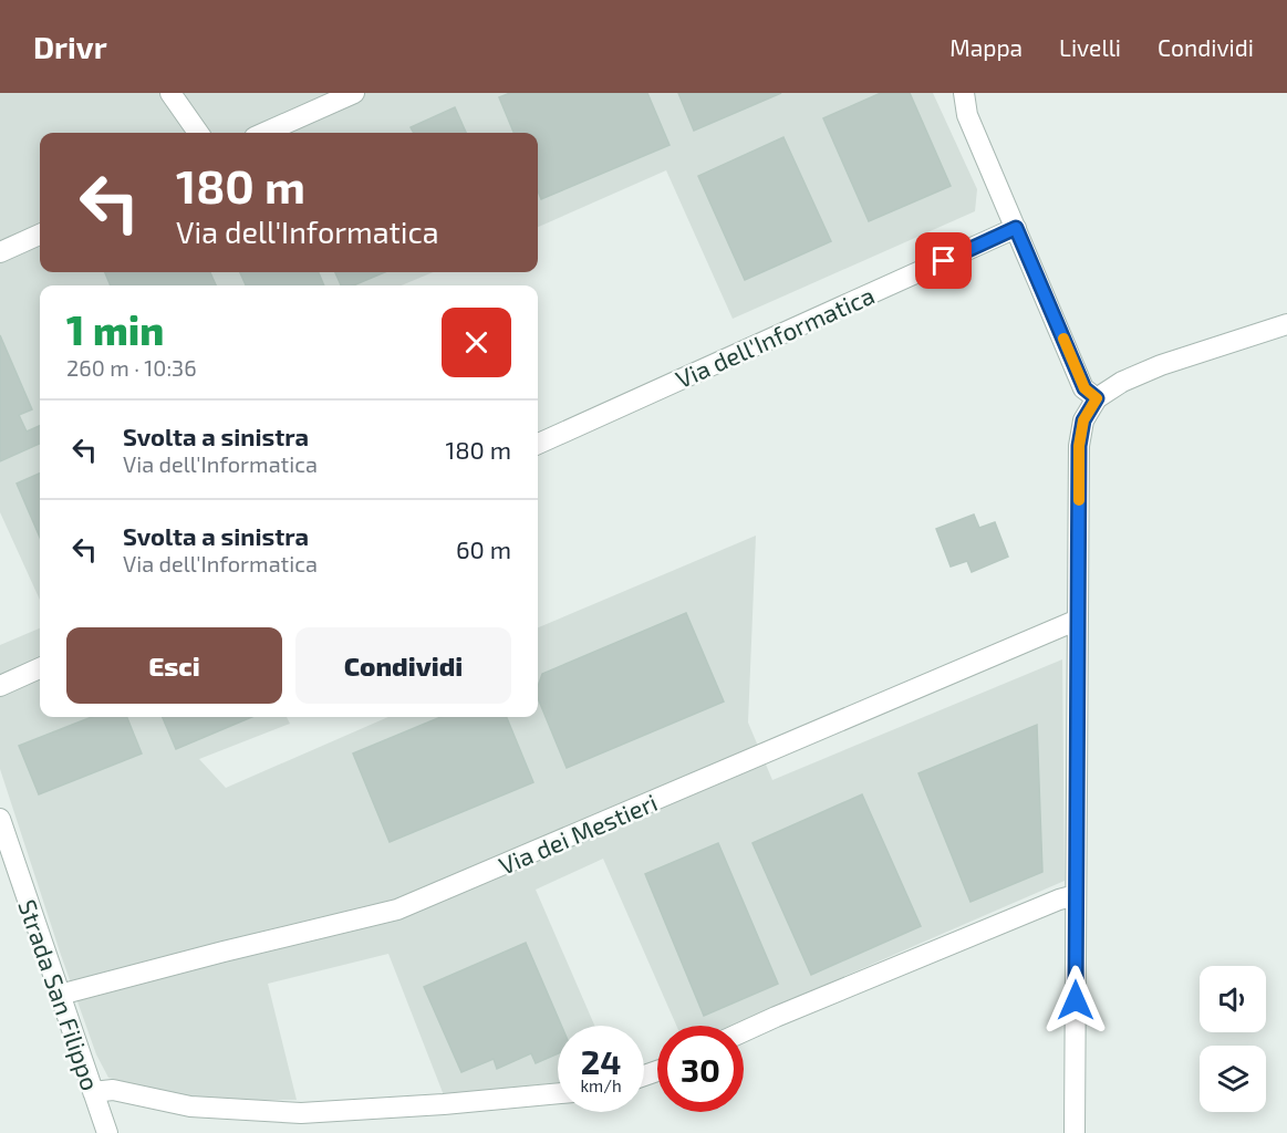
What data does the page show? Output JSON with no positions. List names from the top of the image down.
{
  "streets": {
    "street": ["Via dell'Informatica", "Via dei Mestieri", "Strada San Filippo"]
  },
  "crossings": [
    ["Via dei Mestieri", "Strada San Filippo"]
  ],
  "page": {
    "header": "Drivr",
    "nav": ["Mappa", "Livelli", "Condividi"],
    "turn": ["180 m", "Via dell'Informatica"],
    "heading": ["1 min", "260 m · 10:36"],
    "list": [
      {
        "name": "Svolta a sinistra",
        "note": "Via dell'Informatica",
        "value": "180 m"
      },
      {
        "name": "Svolta a sinistra",
        "note": "Via dell'Informatica",
        "value": "60 m"
      }
    ],
    "buttons": ["Esci", "Condividi"],
    "speed": "24 km/h",
    "limit": "30"
  }
}
